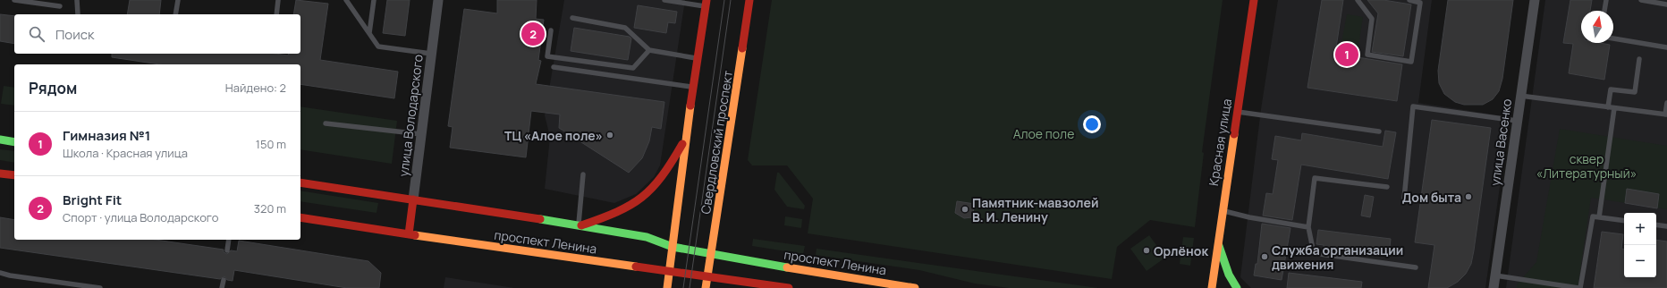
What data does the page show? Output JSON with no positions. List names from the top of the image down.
{
  "streets": {
    "main road": [
      "улица Володарского",
      "Свердловский проспект",
      "Красная улица",
      "проспект Ленина"
    ],
    "street": ["улица Васенко"]
  },
  "crossings": [
    ["улица Володарского", "проспект Ленина"],
    ["Свердловский проспект", "проспект Ленина"]
  ],
  "parks": ["Алое поле", "сквер «Литературный»"],
  "places": [
    "ТЦ «Алое поле»",
    "Дом быта",
    "Памятник-мавзолей В. И. Ленину",
    "Орлёнок",
    "Служба организации движения"
  ],
  "north": "top",
  "page": {
    "search": "Поиск",
    "pins": ["2", "1"],
    "heading": ["Рядом", "Найдено: 2"],
    "list": [
      {
        "mark": "1",
        "name": "Гимназия №1",
        "note": "Школа · Красная улица",
        "value": "150 m"
      },
      {
        "mark": "2",
        "name": "Bright Fit",
        "note": "Спорт · улица Володарского",
        "value": "320 m"
      }
    ],
    "map_buttons": ["+", "−"]
  }
}
